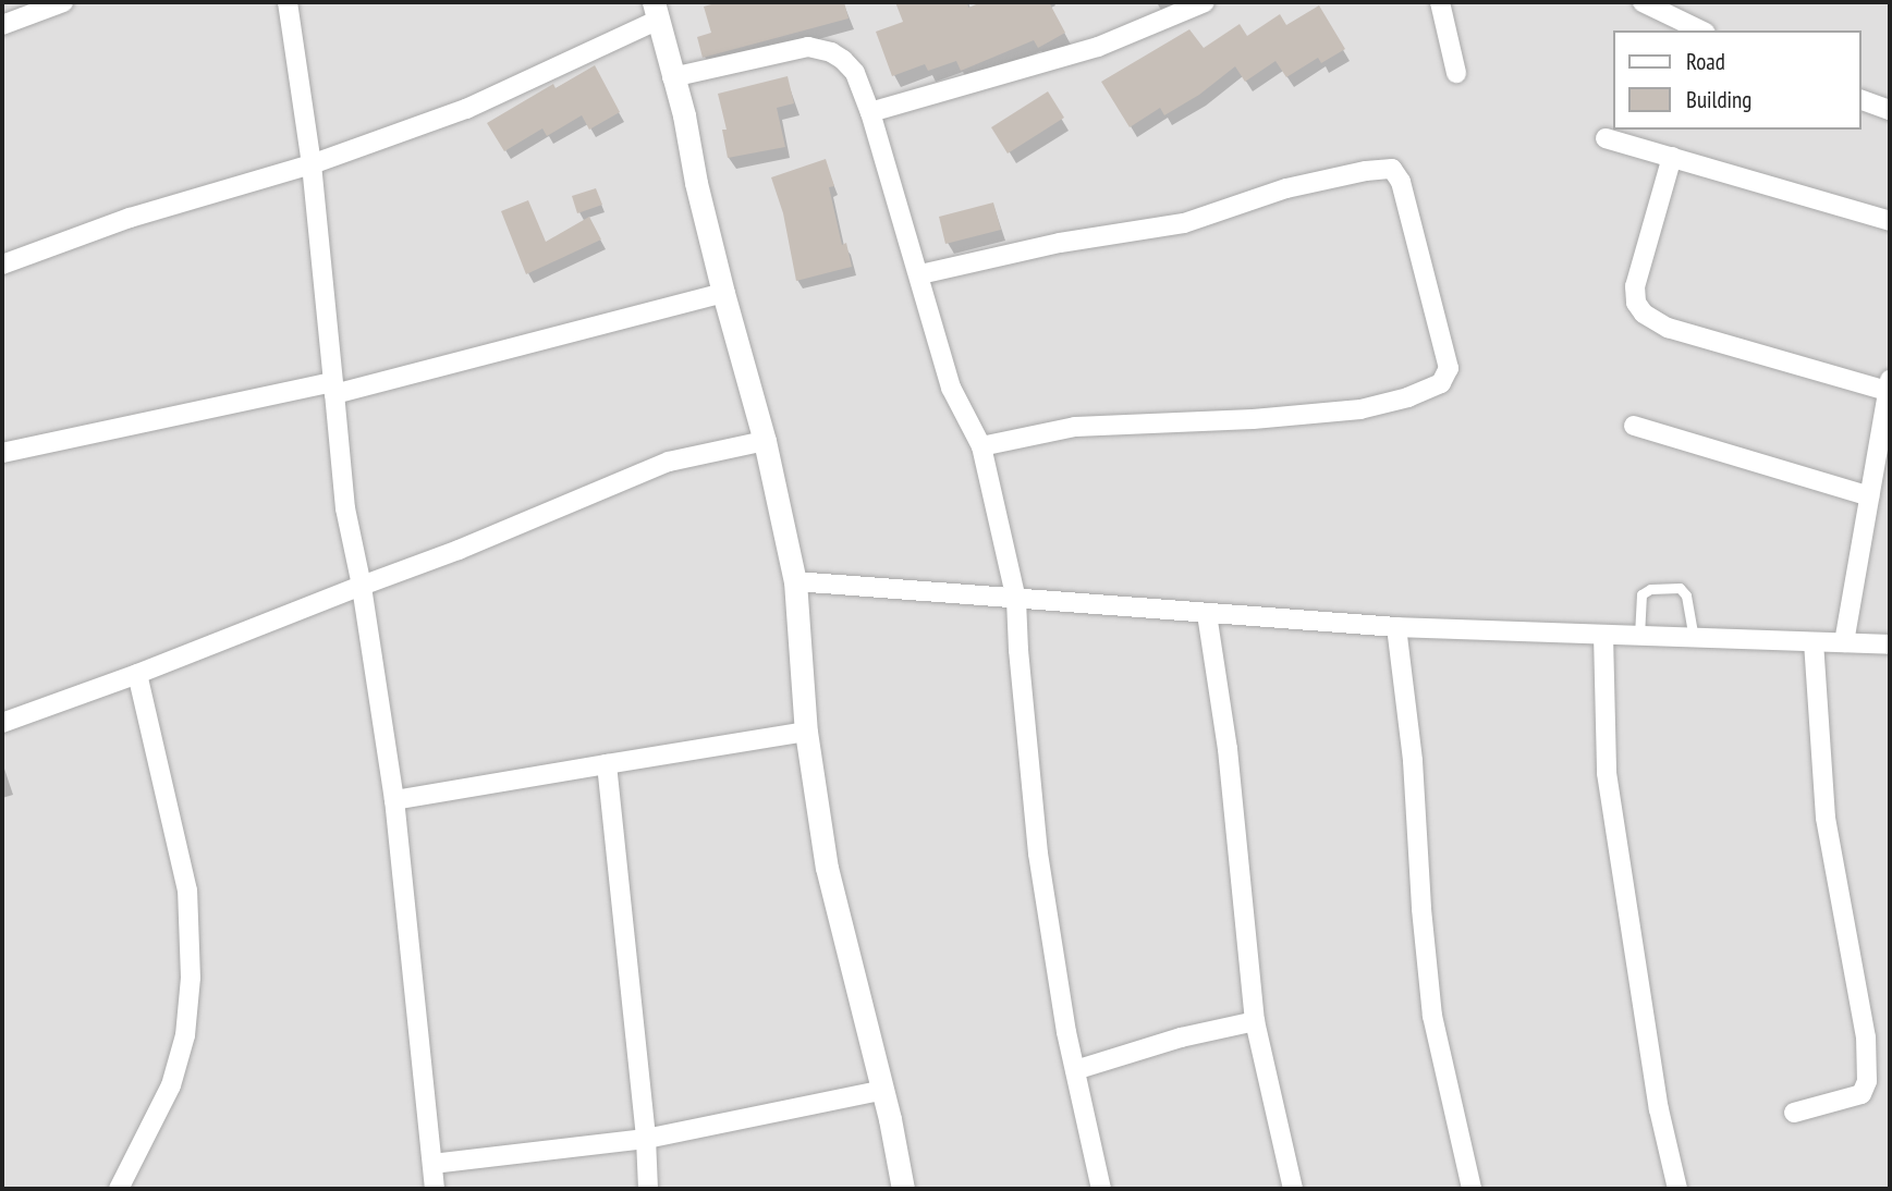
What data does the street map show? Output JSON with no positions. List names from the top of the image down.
{
  "legend": ["Road", "Building"]
}
